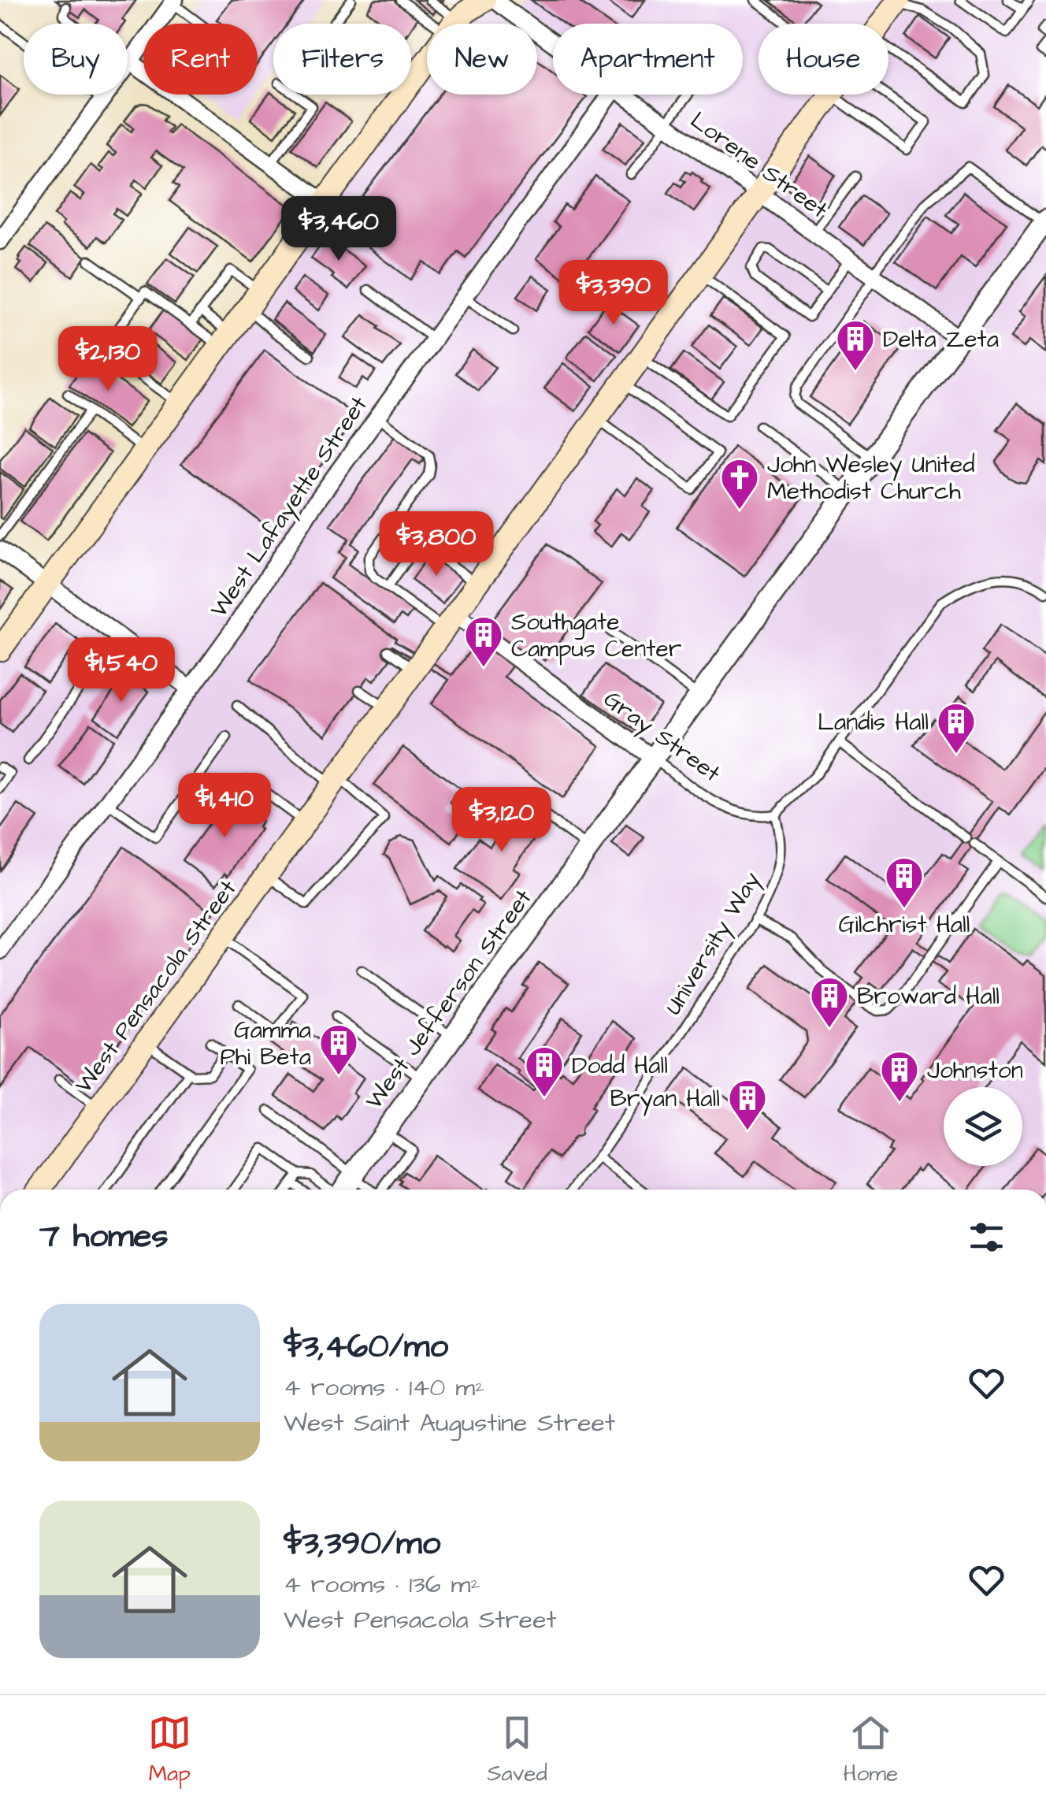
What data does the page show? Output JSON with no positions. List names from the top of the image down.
{
  "streets": {
    "main road": ["West Pensacola Street"],
    "street": [
      "Lorene Street",
      "West Lafayette Street",
      "Gray Street",
      "West Jefferson Street"
    ],
    "lane": ["University Way"]
  },
  "crossings": [
    ["Lorene Street", "West Pensacola Street"],
    ["Lorene Street", "West Jefferson Street"],
    ["Gray Street", "University Way"],
    ["Gray Street", "West Pensacola Street"],
    ["Gray Street", "West Jefferson Street"]
  ],
  "places": {
    "building": [
      "Delta Zeta",
      "Southgate Campus Center",
      "Landis Hall",
      "Gilchrist Hall",
      "Broward Hall",
      "Gamma Phi Beta",
      "Dodd Hall",
      "Johnston",
      "Bryan Hall"
    ],
    "church": ["John Wesley United Methodist Church"]
  },
  "page": {
    "chip": [
      "Buy",
      "Rent",
      "Filters",
      "New",
      "Apartment",
      "House"
    ],
    "price": [
      "$3,460",
      "$3,390",
      "$2,130",
      "$3,800",
      "$1,540",
      "$1,410",
      "$3,120"
    ],
    "heading": "7 homes",
    "list": [
      {
        "name": "$3,460/mo",
        "note": "4 rooms · 140 m² · West Saint Augustine Street"
      },
      {
        "name": "$3,390/mo",
        "note": "4 rooms · 136 m² · West Pensacola Street"
      }
    ],
    "tabs": ["Map", "Saved", "Home"]
  }
}
